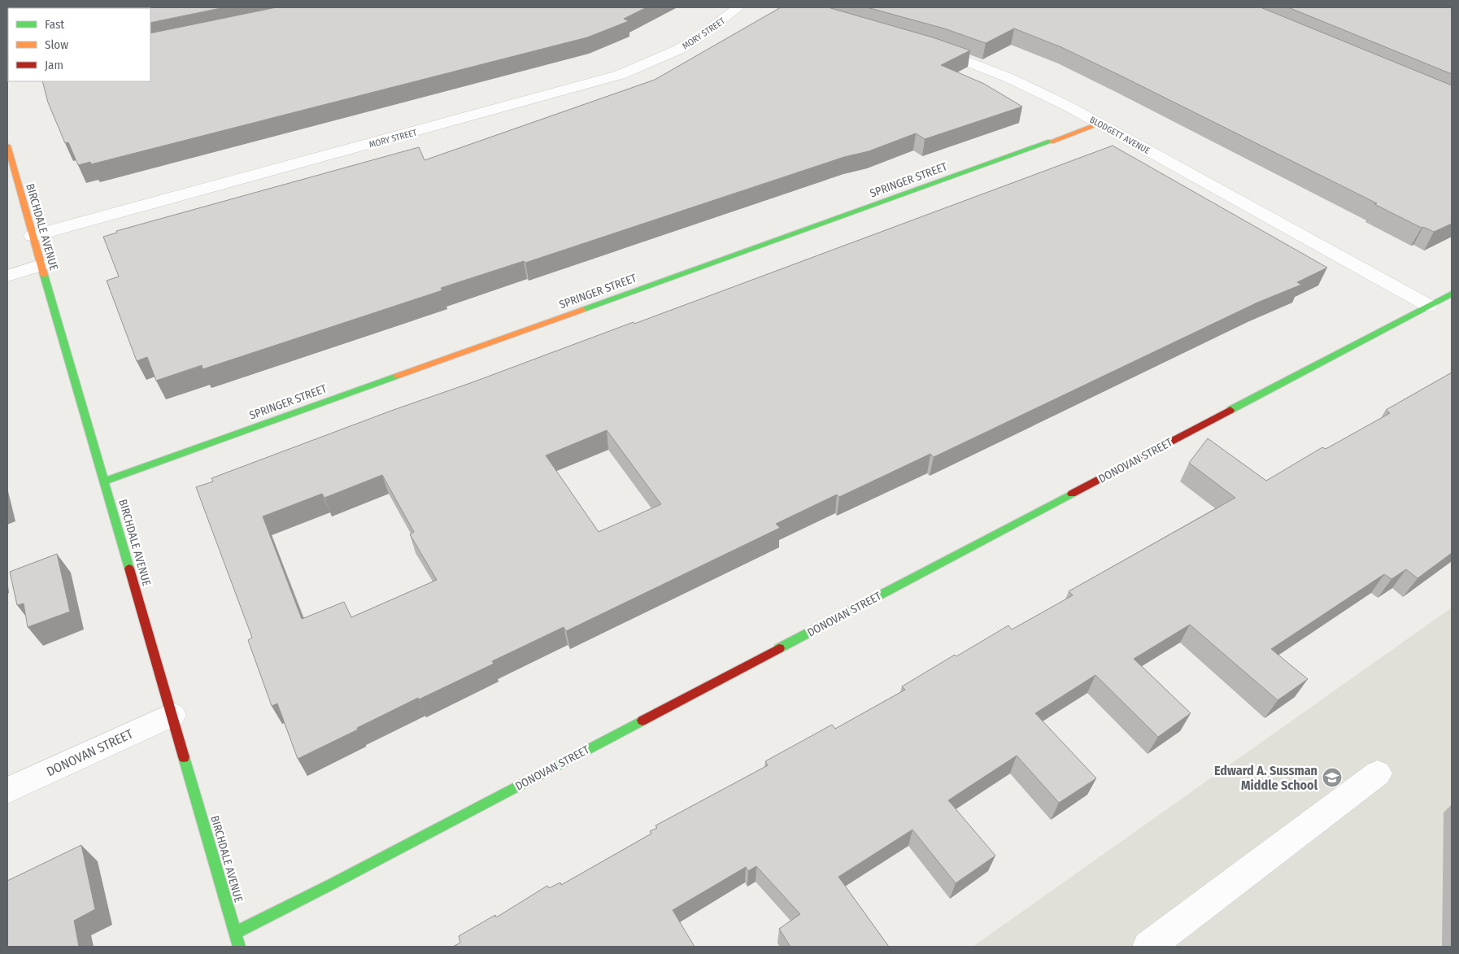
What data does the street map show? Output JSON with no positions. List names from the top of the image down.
{
  "streets": {
    "street": [
      "MORY STREET",
      "BLODGETT AVENUE",
      "SPRINGER STREET",
      "BIRCHDALE AVENUE",
      "DONOVAN STREET"
    ]
  },
  "crossings": [
    ["MORY STREET", "BIRCHDALE AVENUE"],
    ["BLODGETT AVENUE", "SPRINGER STREET"],
    ["BLODGETT AVENUE", "DONOVAN STREET"],
    ["SPRINGER STREET", "BIRCHDALE AVENUE"],
    ["BIRCHDALE AVENUE", "DONOVAN STREET"]
  ],
  "places": {
    "school or university": ["Edward A. Sussman Middle School"]
  },
  "legend": ["Fast", "Slow", "Jam"]
}
